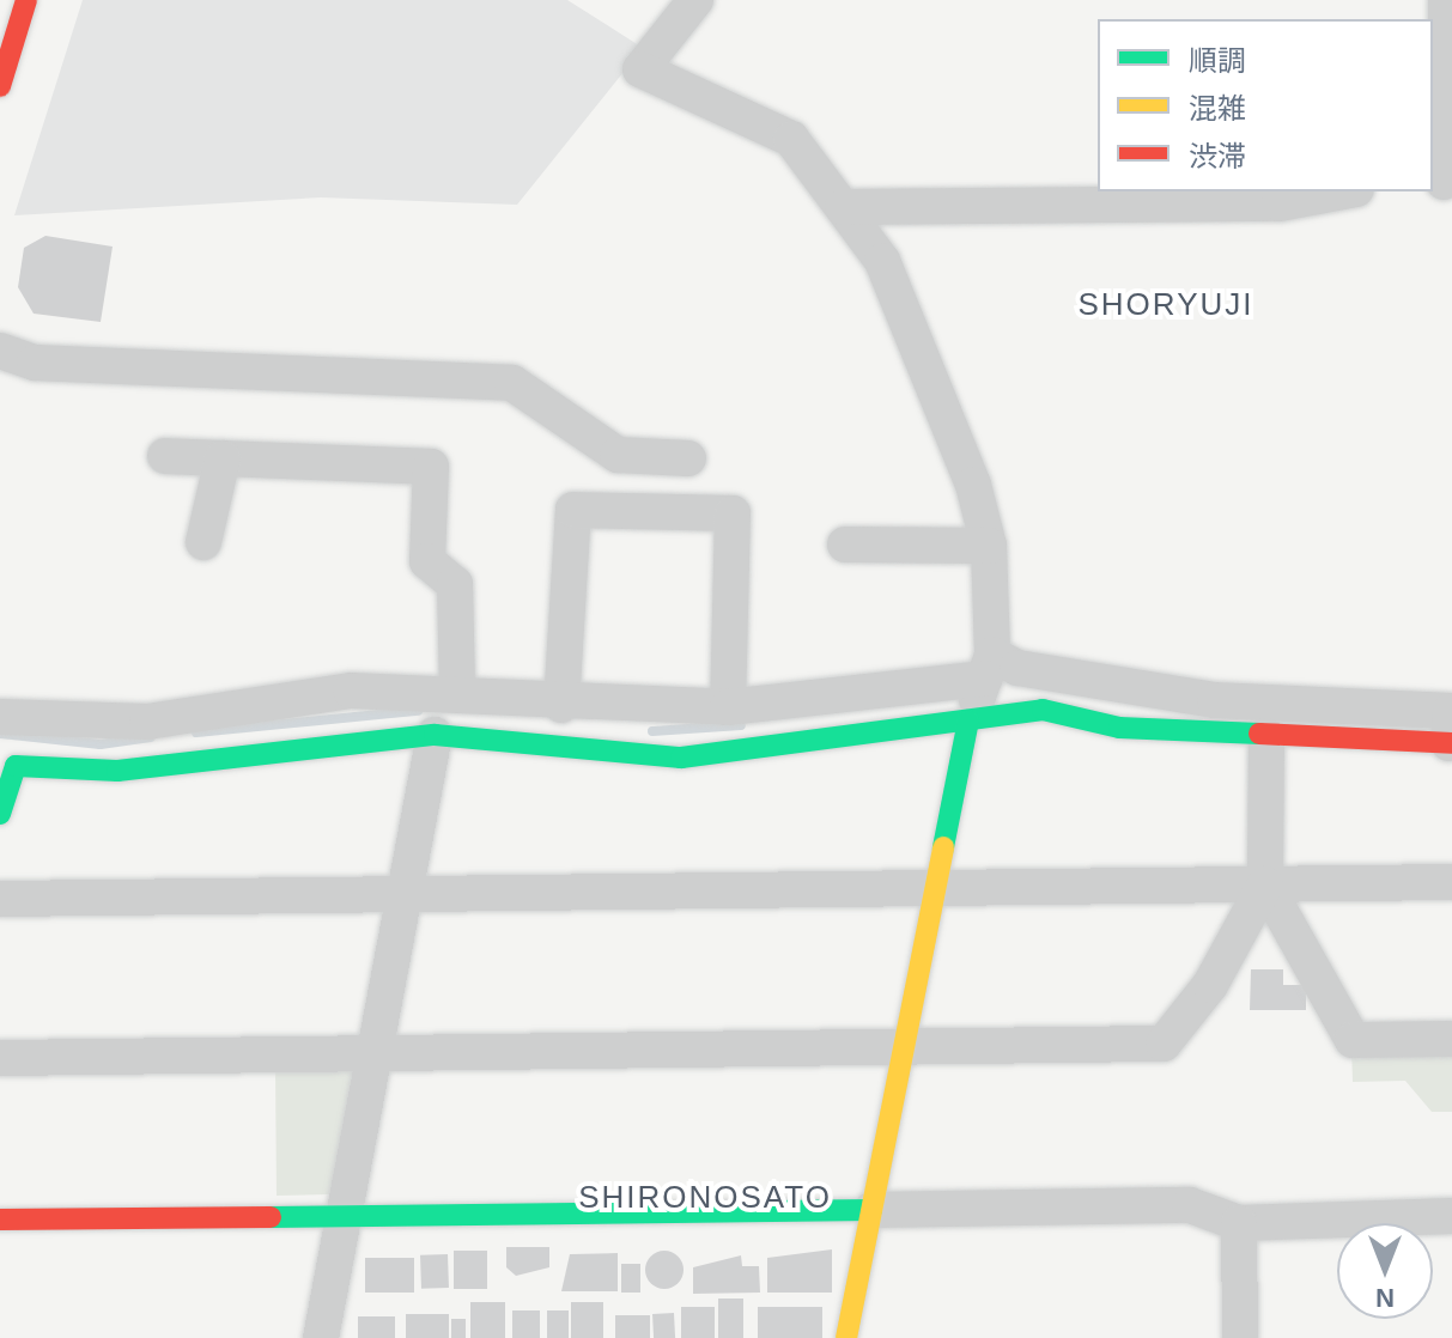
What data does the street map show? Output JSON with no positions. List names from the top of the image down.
{
  "districts": ["SHORYUJI", "SHIRONOSATO"],
  "legend": ["順調", "混雑", "渋滞"],
  "north": "bottom"
}
